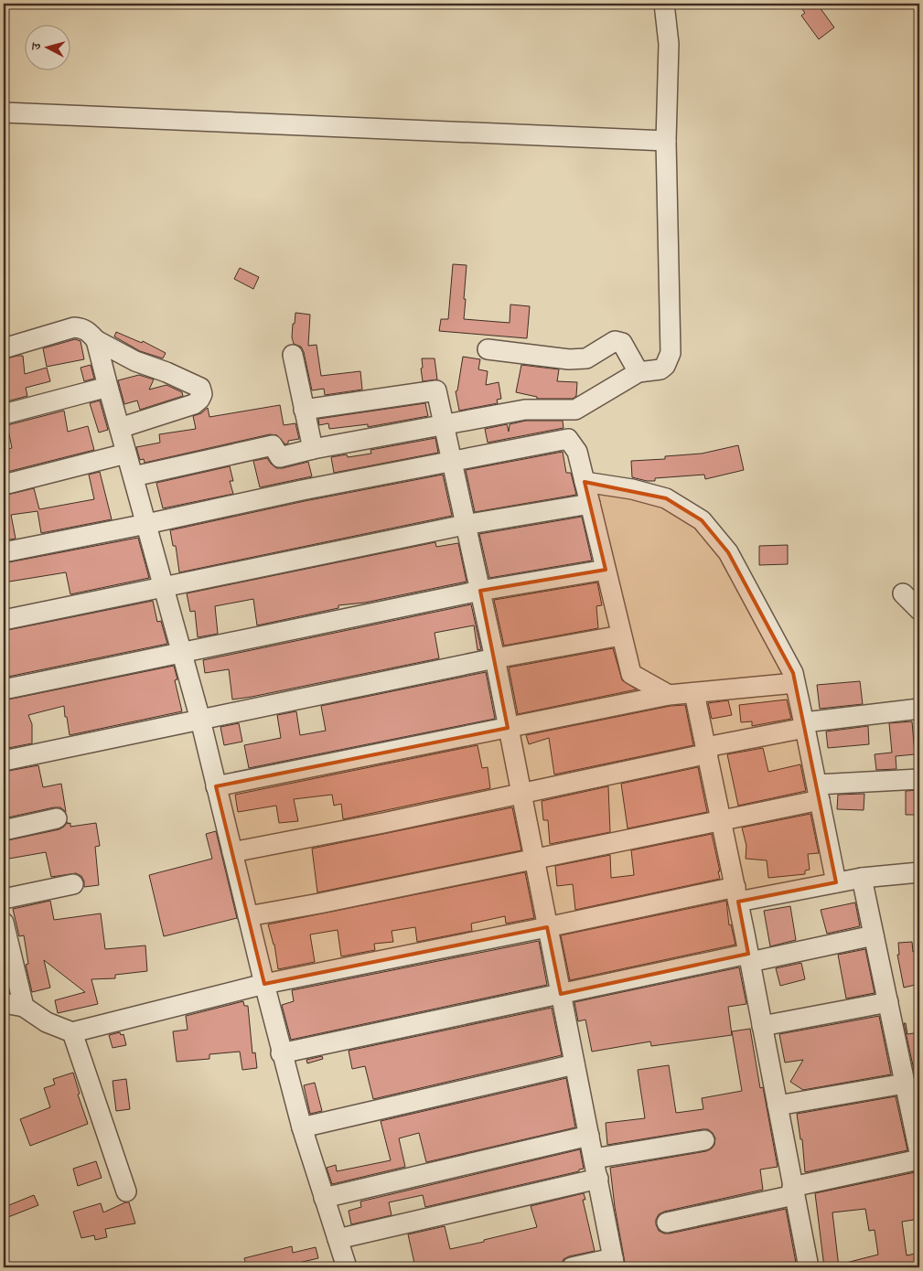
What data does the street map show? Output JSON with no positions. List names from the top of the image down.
{
  "north": "left"
}
